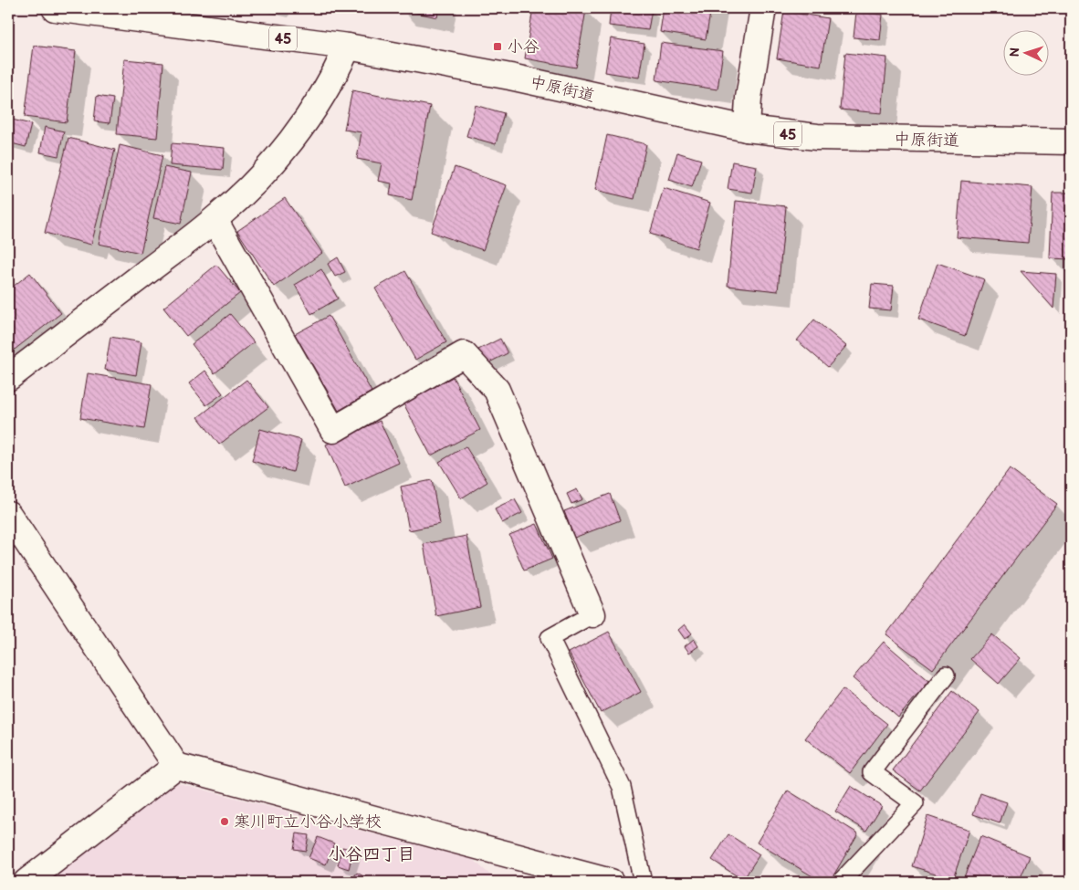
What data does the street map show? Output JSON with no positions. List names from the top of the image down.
{
  "streets": {
    "street": ["45", "中原街道"]
  },
  "districts": ["小谷四丁目"],
  "places": {
    "transit": ["小谷"],
    "other": ["寒川町立小谷小学校"]
  },
  "north": "left"
}
